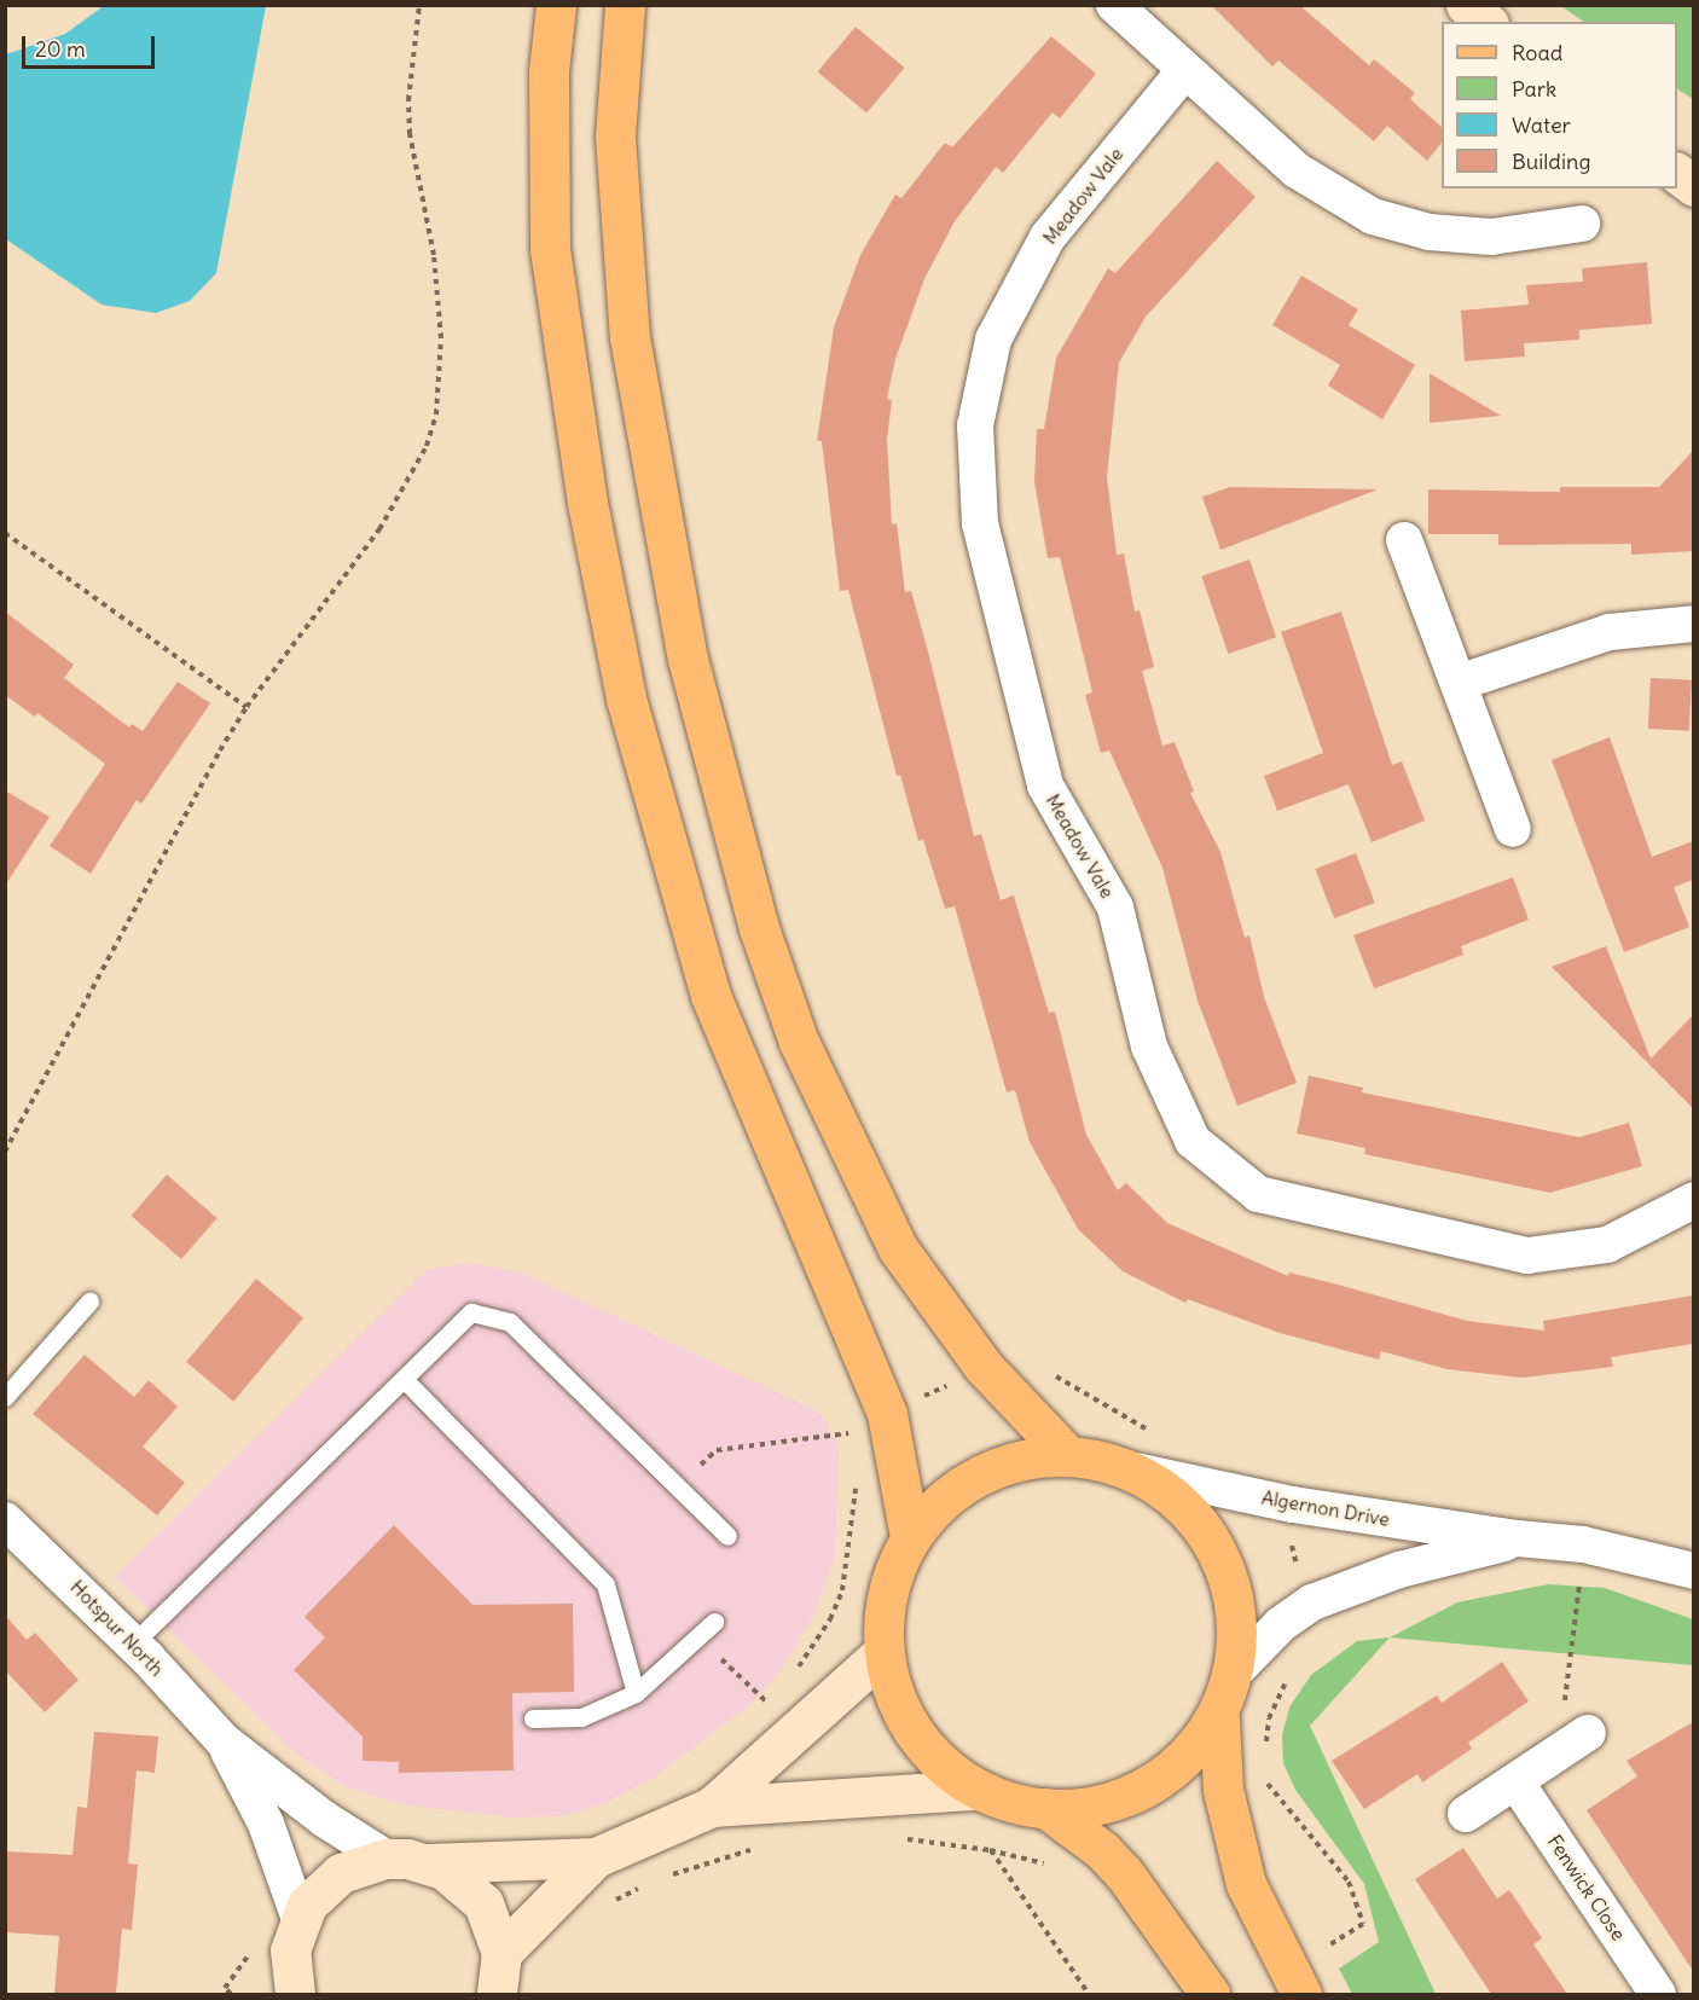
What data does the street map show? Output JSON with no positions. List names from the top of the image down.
{
  "streets": {
    "street": [
      "Meadow Vale",
      "Algernon Drive",
      "Hotspur North",
      "Fenwick Close"
    ]
  },
  "legend": [
    "Road",
    "Park",
    "Water",
    "Building"
  ],
  "scale_bar": "20 m"
}
